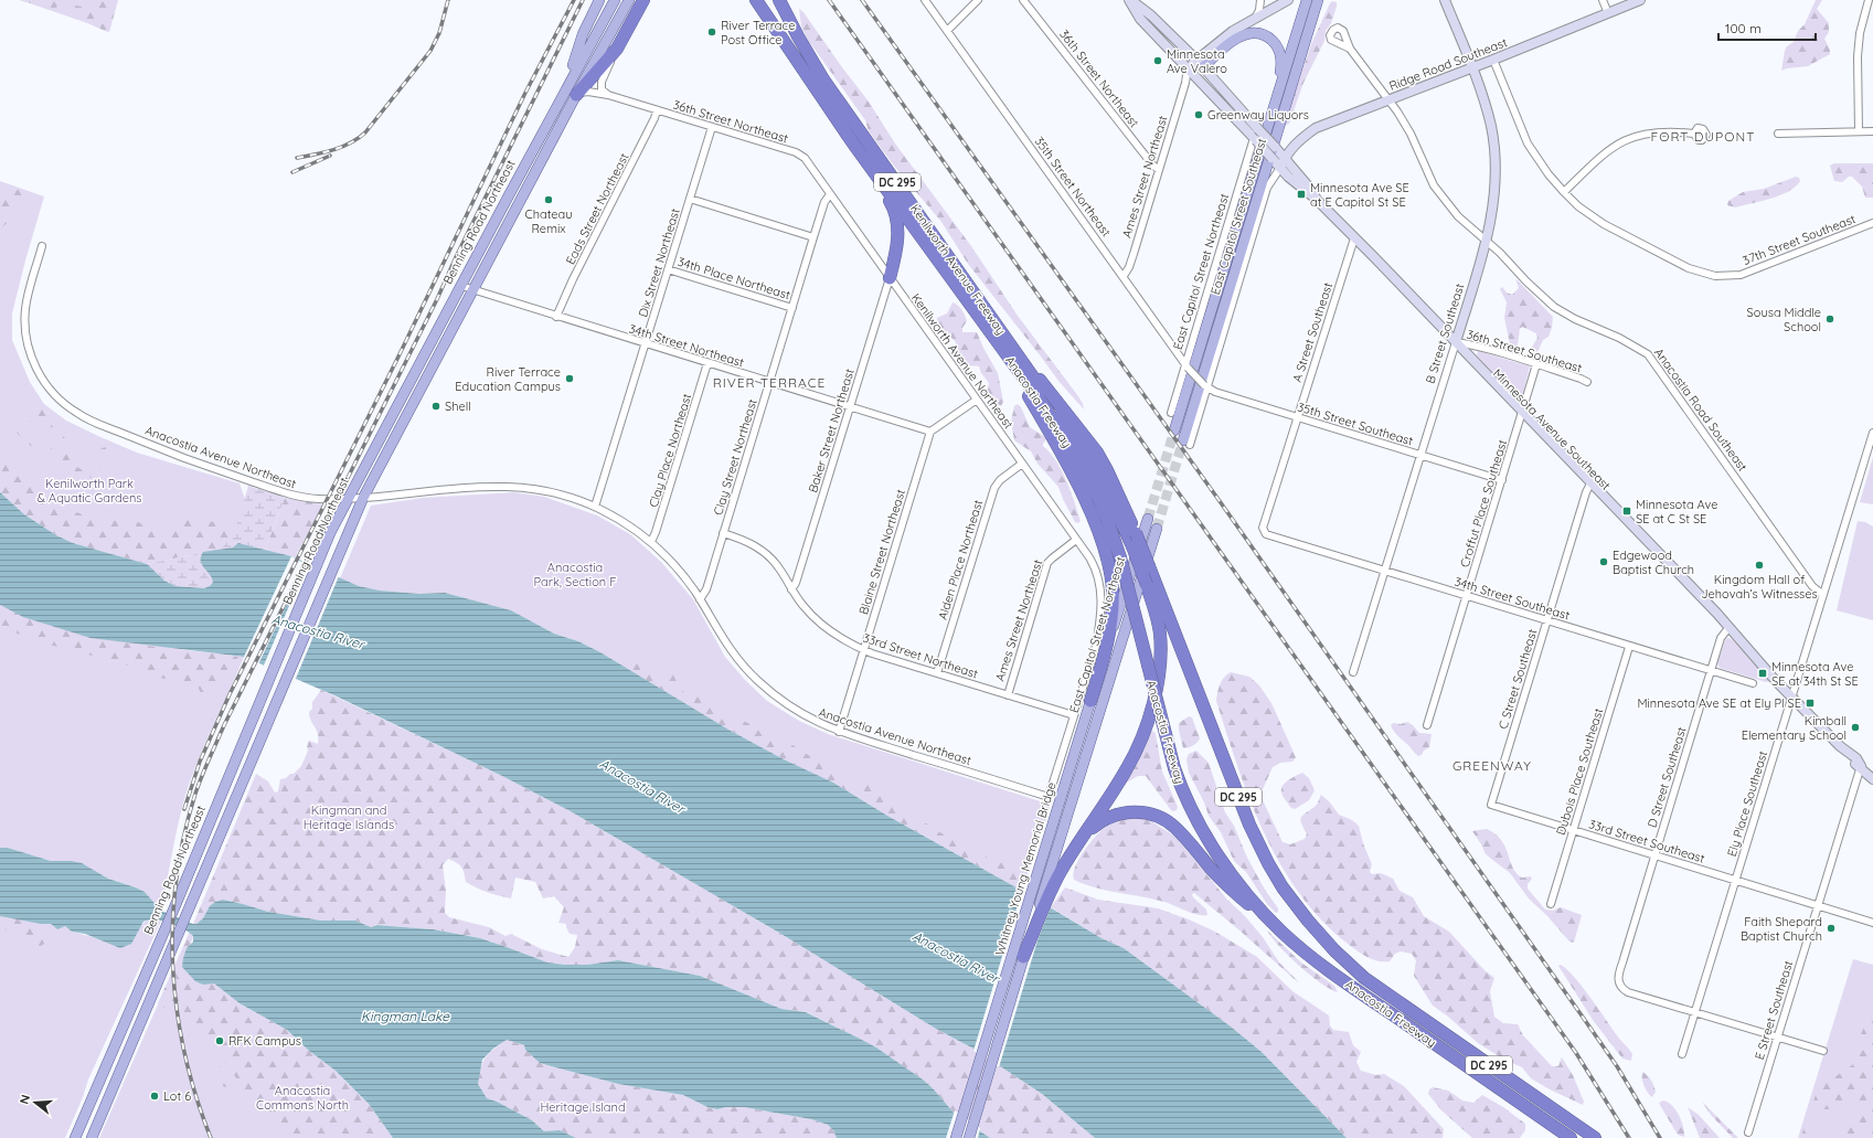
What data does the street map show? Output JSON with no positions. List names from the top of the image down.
{
  "streets": {
    "highway": ["DC 295", "Kenilworth Avenue Freeway", "Anacostia Freeway"],
    "main road": [
      "Ridge Road Southeast",
      "East Capitol Street Southeast",
      "Benning Road Northeast",
      "East Capitol Street Northeast",
      "B Street Southeast",
      "Minnesota Avenue Southeast",
      "Whitney Young Memorial Bridge"
    ],
    "street": [
      "36th Street Northeast",
      "Ames Street Northeast",
      "35th Street Northeast",
      "Eads Street Northeast",
      "37th Street Southeast",
      "Dix Street Northeast",
      "34th Place Northeast",
      "A Street Southeast",
      "34th Street Northeast",
      "36th Street Southeast",
      "Kenilworth Avenue Northeast",
      "Anacostia Road Southeast",
      "35th Street Southeast",
      "Baker Street Northeast",
      "Clay Place Northeast",
      "Anacostia Avenue Northeast",
      "Clay Street Northeast",
      "Croffut Place Southeast",
      "Blaine Street Northeast",
      "Alden Place Northeast",
      "34th Street Southeast",
      "33rd Street Northeast",
      "C Street Southeast",
      "Dubois Place Southeast",
      "D Street Southeast",
      "Ely Place Southeast",
      "33rd Street Southeast",
      "E Street Southeast"
    ]
  },
  "crossings": [
    ["Ridge Road Southeast", "East Capitol Street Southeast"],
    ["Ridge Road Southeast", "37th Street Southeast"],
    ["Ridge Road Southeast", "B Street Southeast"],
    ["Ridge Road Southeast", "Anacostia Road Southeast"],
    ["Ridge Road Southeast", "Minnesota Avenue Southeast"],
    ["36th Street Northeast", "Ames Street Northeast"],
    ["36th Street Northeast", "Eads Street Northeast"],
    ["36th Street Northeast", "Benning Road Northeast"],
    ["36th Street Northeast", "Dix Street Northeast"],
    ["36th Street Northeast", "Kenilworth Avenue Northeast"],
    ["36th Street Northeast", "Clay Street Northeast"],
    ["Ames Street Northeast", "35th Street Northeast"],
    ["Ames Street Northeast", "East Capitol Street Northeast"],
    ["Ames Street Northeast", "Kenilworth Avenue Northeast"],
    ["Ames Street Northeast", "Minnesota Avenue Southeast"],
    ["Ames Street Northeast", "33rd Street Northeast"],
    ["35th Street Northeast", "East Capitol Street Southeast"],
    ["35th Street Northeast", "East Capitol Street Northeast"],
    ["35th Street Northeast", "35th Street Southeast"],
    ["Eads Street Northeast", "34th Street Northeast"],
    ["East Capitol Street Southeast", "35th Street Southeast"],
    ["East Capitol Street Southeast", "Minnesota Avenue Southeast"],
    ["Benning Road Northeast", "34th Street Northeast"],
    ["Benning Road Northeast", "Anacostia Avenue Northeast"],
    ["Dix Street Northeast", "34th Place Northeast"],
    ["Dix Street Northeast", "34th Street Northeast"],
    ["Dix Street Northeast", "Anacostia Avenue Northeast"],
    ["Kenilworth Avenue Freeway", "Anacostia Freeway"],
    ["East Capitol Street Northeast", "Kenilworth Avenue Northeast"],
    ["East Capitol Street Northeast", "Minnesota Avenue Southeast"],
    ["East Capitol Street Northeast", "Anacostia Avenue Northeast"],
    ["East Capitol Street Northeast", "33rd Street Northeast"],
    ["East Capitol Street Northeast", "Whitney Young Memorial Bridge"],
    ["34th Place Northeast", "Clay Street Northeast"],
    ["A Street Southeast", "35th Street Southeast"],
    ["A Street Southeast", "Minnesota Avenue Southeast"],
    ["A Street Southeast", "34th Street Southeast"],
    ["B Street Southeast", "36th Street Southeast"],
    ["B Street Southeast", "Anacostia Road Southeast"],
    ["B Street Southeast", "35th Street Southeast"],
    ["B Street Southeast", "Minnesota Avenue Southeast"],
    ["B Street Southeast", "34th Street Southeast"],
    ["34th Street Northeast", "Baker Street Northeast"],
    ["34th Street Northeast", "Clay Place Northeast"],
    ["34th Street Northeast", "Clay Street Northeast"],
    ["34th Street Northeast", "Blaine Street Northeast"],
    ["36th Street Southeast", "Minnesota Avenue Southeast"],
    ["36th Street Southeast", "Croffut Place Southeast"],
    ["Kenilworth Avenue Northeast", "Baker Street Northeast"],
    ["Kenilworth Avenue Northeast", "Clay Street Northeast"],
    ["Kenilworth Avenue Northeast", "Alden Place Northeast"],
    ["Anacostia Road Southeast", "Ely Place Southeast"],
    ["35th Street Southeast", "Croffut Place Southeast"],
    ["Minnesota Avenue Southeast", "Croffut Place Southeast"],
    ["Minnesota Avenue Southeast", "C Street Southeast"],
    ["Minnesota Avenue Southeast", "D Street Southeast"],
    ["Minnesota Avenue Southeast", "Ely Place Southeast"],
    ["Minnesota Avenue Southeast", "E Street Southeast"],
    ["Baker Street Northeast", "33rd Street Northeast"],
    ["Clay Place Northeast", "Anacostia Avenue Northeast"],
    ["Anacostia Avenue Northeast", "Clay Street Northeast"],
    ["Anacostia Avenue Northeast", "Blaine Street Northeast"],
    ["Clay Street Northeast", "33rd Street Northeast"],
    ["Croffut Place Southeast", "34th Street Southeast"],
    ["Blaine Street Northeast", "33rd Street Northeast"],
    ["Alden Place Northeast", "33rd Street Northeast"],
    ["34th Street Southeast", "C Street Southeast"],
    ["34th Street Southeast", "Dubois Place Southeast"],
    ["34th Street Southeast", "D Street Southeast"],
    ["C Street Southeast", "33rd Street Southeast"],
    ["Dubois Place Southeast", "33rd Street Southeast"],
    ["D Street Southeast", "Ely Place Southeast"],
    ["D Street Southeast", "33rd Street Southeast"],
    ["Ely Place Southeast", "33rd Street Southeast"],
    ["33rd Street Southeast", "E Street Southeast"]
  ],
  "districts": ["FORT DUPONT", "RIVER TERRACE", "GREENWAY"],
  "water": ["Anacostia River", "Kingman Lake"],
  "parks": [
    "Kenilworth Park & Aquatic Gardens",
    "Anacostia Park, Section F",
    "Kingman and Heritage Islands",
    "Anacostia Commons North",
    "Heritage Island"
  ],
  "places": {
    "other": [
      "River Terrace Post Office",
      "Minnesota Ave Valero",
      "Greenway Liquors",
      "Chateau Remix",
      "Sousa Middle School",
      "River Terrace Education Campus",
      "Shell",
      "Edgewood Baptist Church",
      "Kingdom Hall of Jehovah’s Witnesses",
      "Kimball Elementary School",
      "Faith Shepard Baptist Church",
      "RFK Campus",
      "Lot 6"
    ],
    "transit": [
      "Minnesota Ave SE at E Capitol St SE",
      "Minnesota Ave SE at C St SE",
      "Minnesota Ave SE at 34th St SE",
      "Minnesota Ave SE at Ely Pl SE"
    ]
  },
  "scale_bar": "100 m",
  "north": "left"
}
